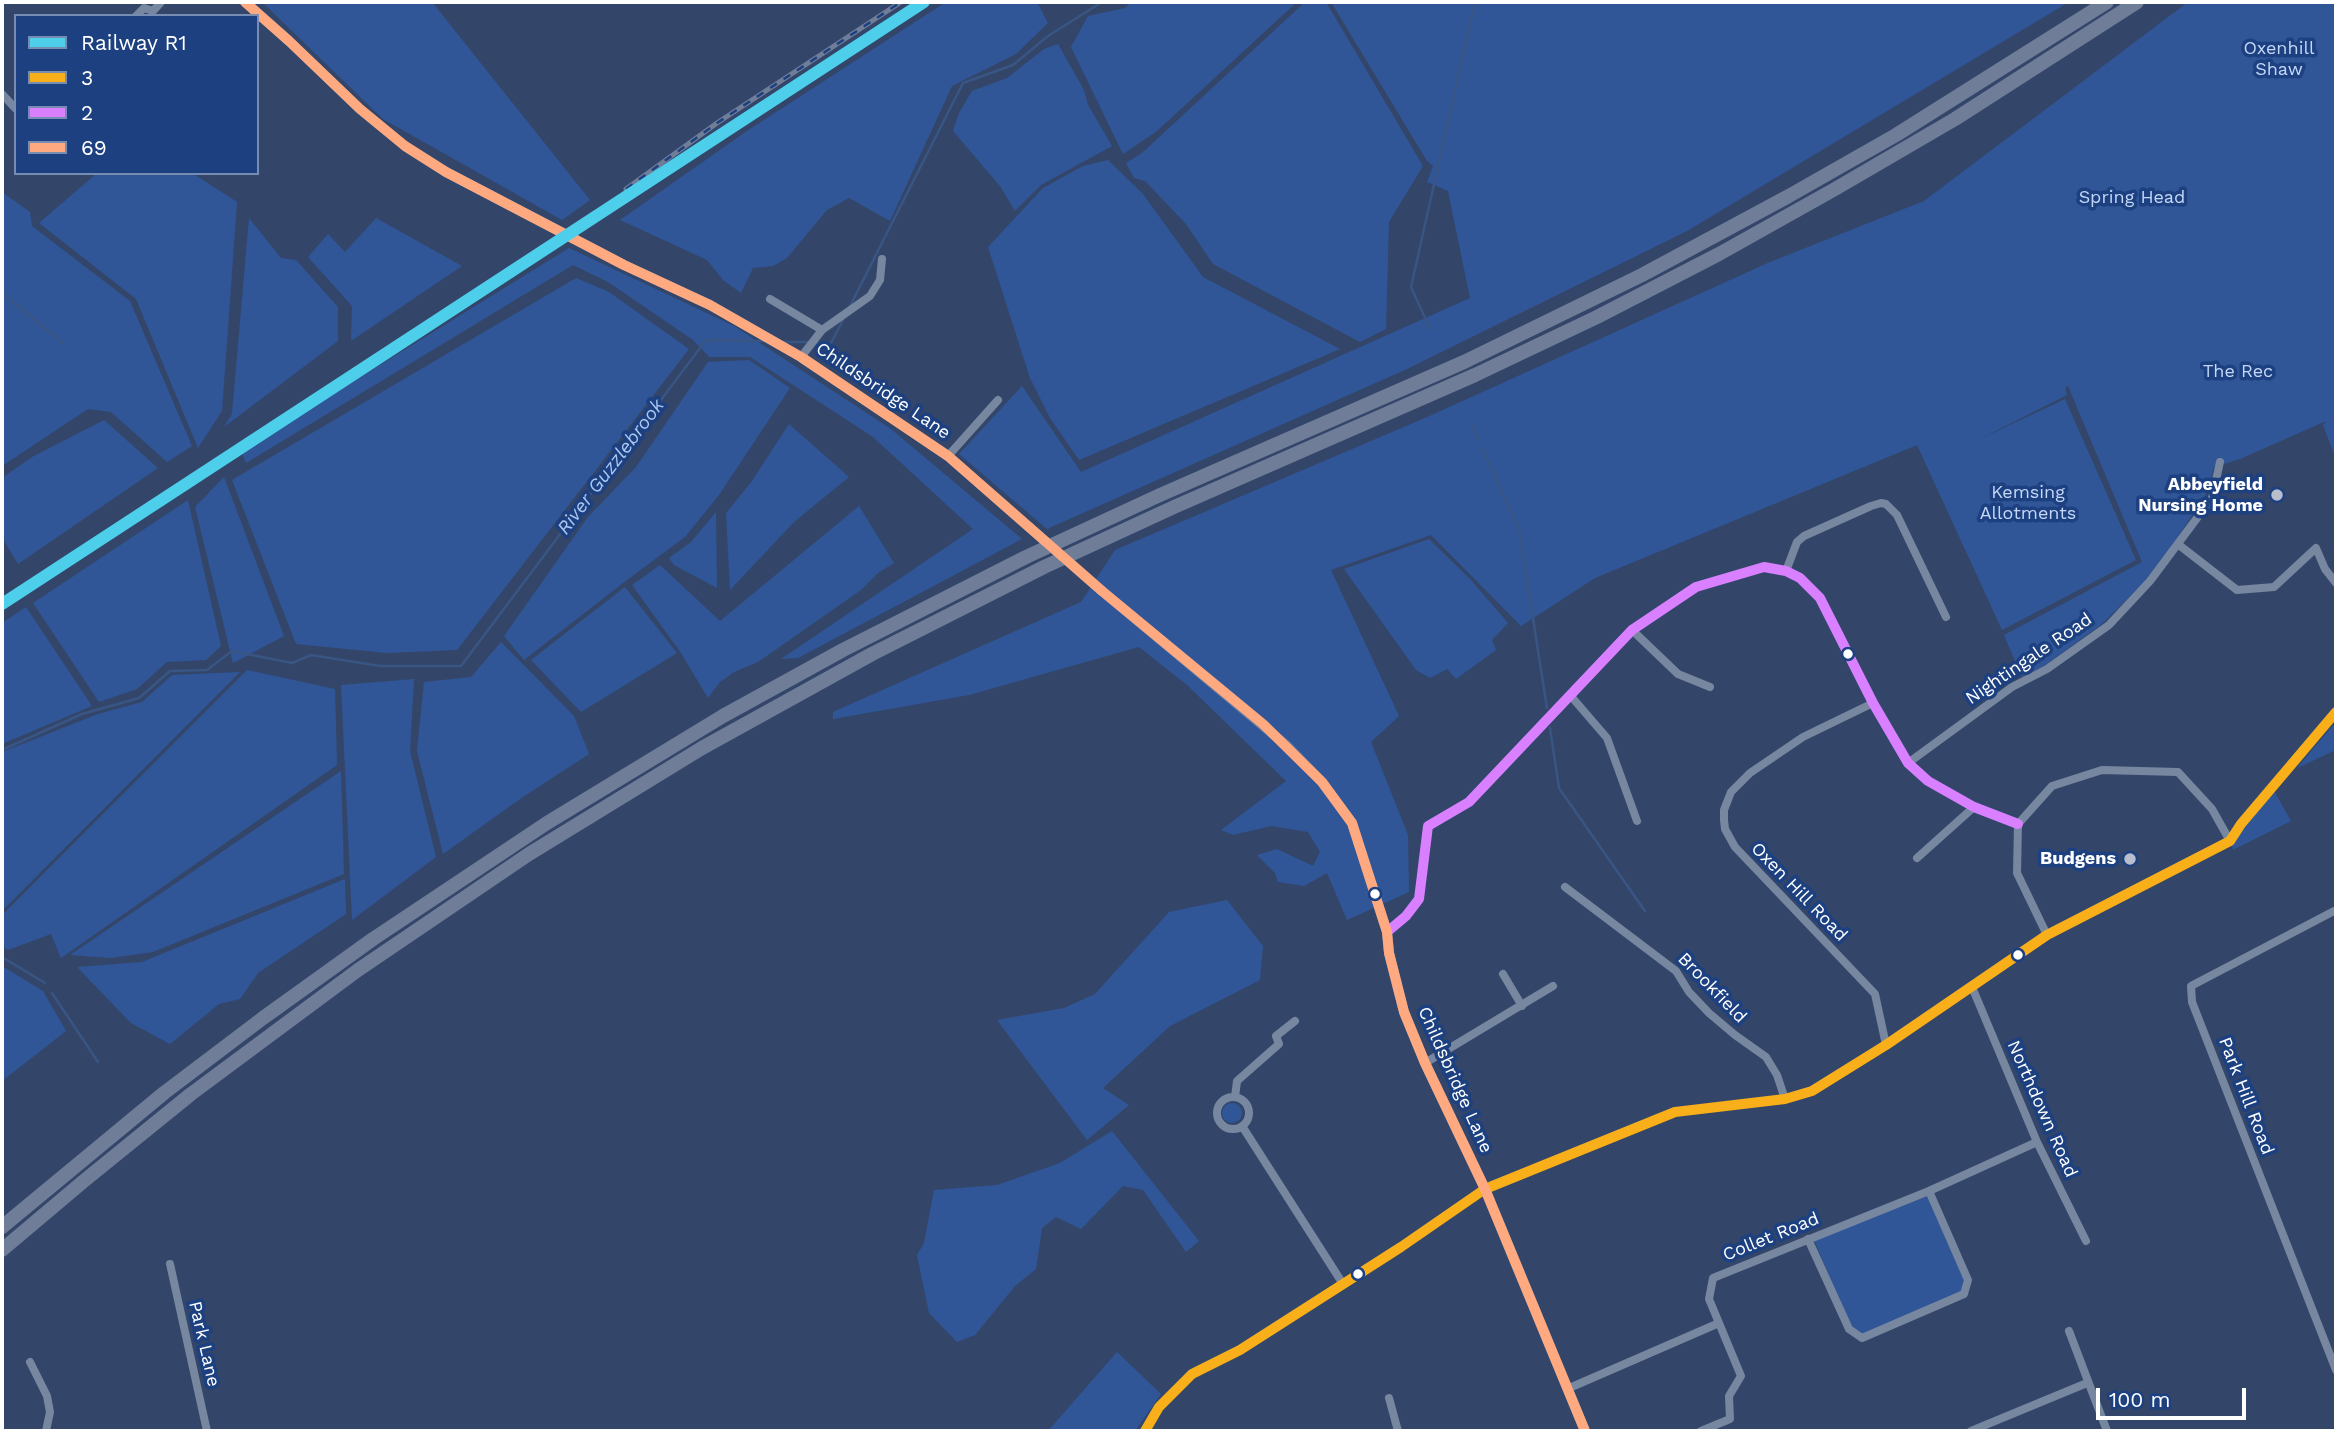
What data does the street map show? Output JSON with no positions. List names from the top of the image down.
{
  "streets": {
    "street": [
      "Childsbridge Lane",
      "Nightingale Road",
      "Oxen Hill Road",
      "Brookfield",
      "Park Hill Road",
      "Northdown Road",
      "Collet Road",
      "Park Lane"
    ]
  },
  "crossings": [
    ["Northdown Road", "Collet Road"]
  ],
  "water": ["River Guzzlebrook"],
  "parks": [
    "Oxenhill Shaw",
    "Spring Head",
    "The Rec",
    "Kemsing Allotments"
  ],
  "places": ["Abbeyfield Nursing Home", "Budgens"],
  "lines": [
    "rail line R1",
    "transit line 69",
    "transit line 2",
    "transit line 3"
  ],
  "legend": [
    "Railway R1",
    "3",
    "2",
    "69"
  ],
  "scale_bar": "100 m"
}
